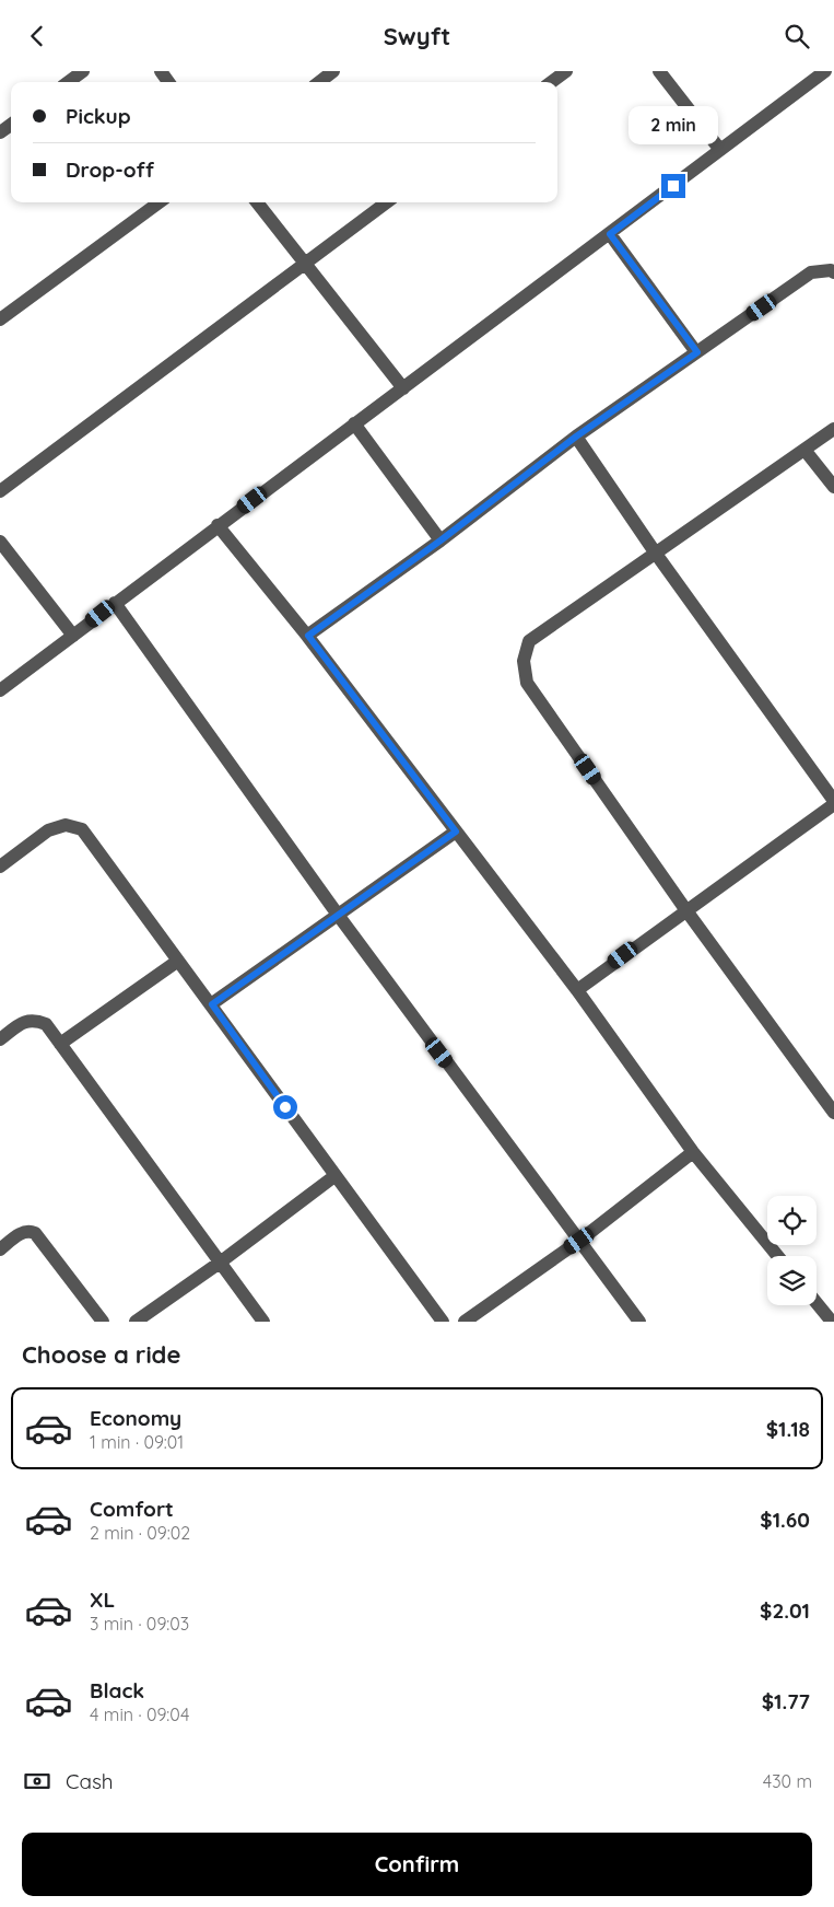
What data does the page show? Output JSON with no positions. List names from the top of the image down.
{
  "page": {
    "header": "Swyft",
    "banner": ["Pickup", "Drop-off"],
    "bubble": "2 min",
    "heading": "Choose a ride",
    "list": [
      {
        "name": "Economy",
        "note": "1 min · 09:01",
        "value": "$1.18"
      },
      {
        "name": "Comfort",
        "note": "2 min · 09:02",
        "value": "$1.60"
      },
      {
        "name": "XL",
        "note": "3 min · 09:03",
        "value": "$2.01"
      },
      {
        "name": "Black",
        "note": "4 min · 09:04",
        "value": "$1.77"
      }
    ],
    "pay": ["Cash", "430 m"],
    "buttons": "Confirm"
  }
}
